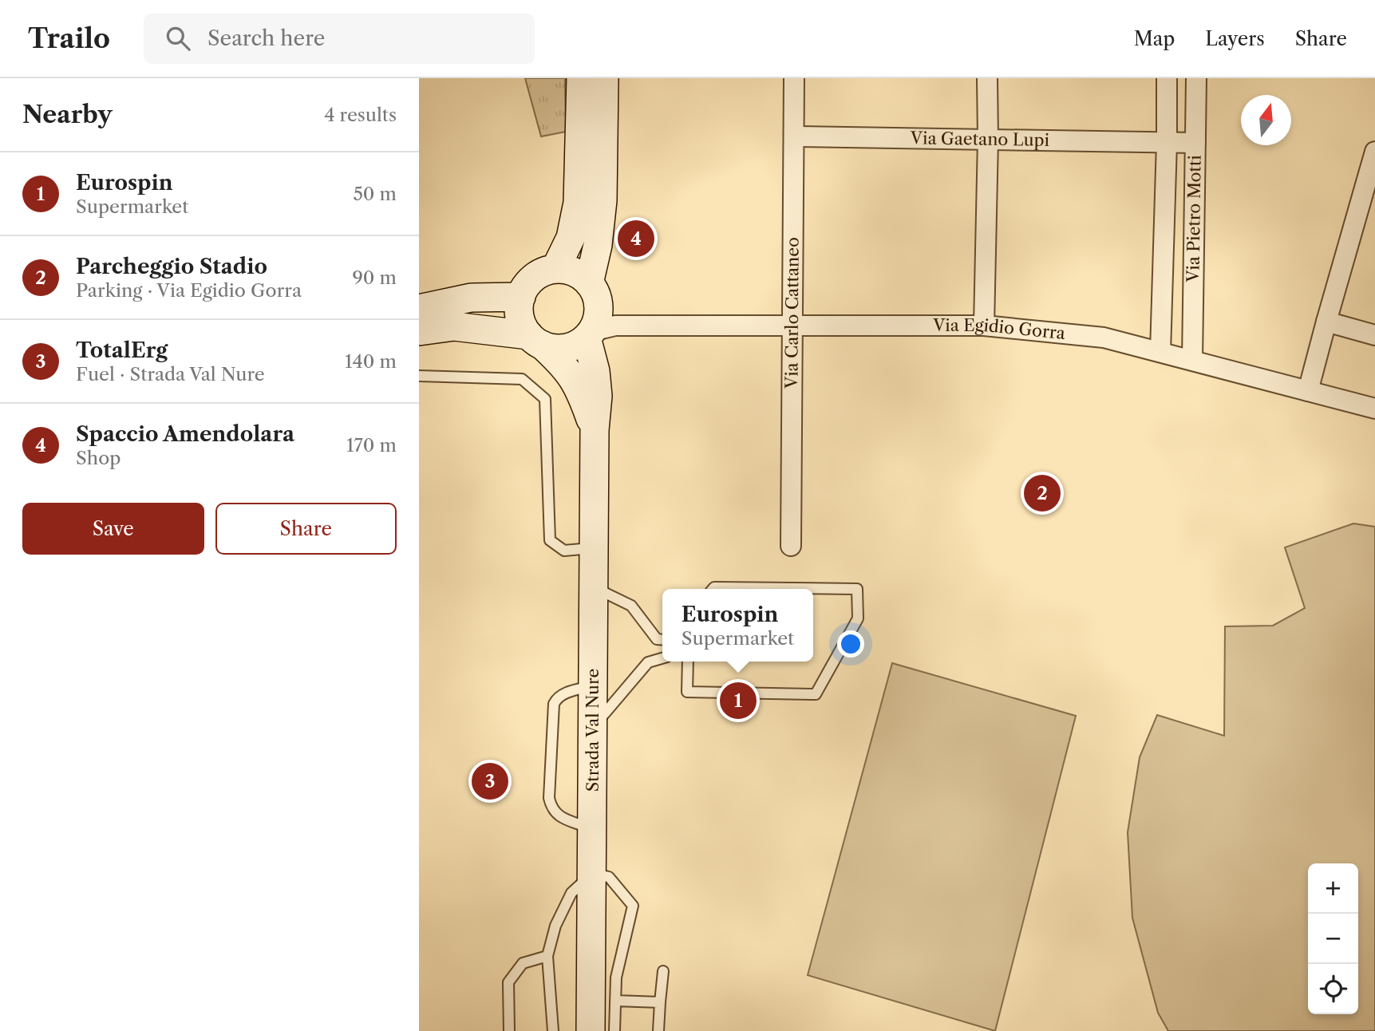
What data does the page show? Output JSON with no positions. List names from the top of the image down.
{
  "streets": {
    "main road": ["Strada Val Nure"],
    "street": [
      "Via Gaetano Lupi",
      "Via Pietro Motti",
      "Via Carlo Cattaneo",
      "Via Egidio Gorra"
    ]
  },
  "crossings": [
    ["Via Gaetano Lupi", "Via Pietro Motti"],
    ["Via Gaetano Lupi", "Via Carlo Cattaneo"],
    ["Via Pietro Motti", "Via Egidio Gorra"],
    ["Via Carlo Cattaneo", "Via Egidio Gorra"],
    ["Via Egidio Gorra", "Strada Val Nure"]
  ],
  "north": "top",
  "page": {
    "header": "Trailo",
    "search": "Search here",
    "nav": ["Map", "Layers", "Share"],
    "heading": ["Nearby", "4 results"],
    "list": [
      {
        "mark": "1",
        "name": "Eurospin",
        "note": "Supermarket",
        "value": "50 m"
      },
      {
        "mark": "2",
        "name": "Parcheggio Stadio",
        "note": "Parking · Via Egidio Gorra",
        "value": "90 m"
      },
      {
        "mark": "3",
        "name": "TotalErg",
        "note": "Fuel · Strada Val Nure",
        "value": "140 m"
      },
      {
        "mark": "4",
        "name": "Spaccio Amendolara",
        "note": "Shop",
        "value": "170 m"
      }
    ],
    "pins": [
      "4",
      "2",
      "1",
      "3"
    ],
    "buttons": ["Save", "Share"],
    "popup": ["Eurospin", "Supermarket"],
    "map_buttons": ["+", "−"]
  }
}
